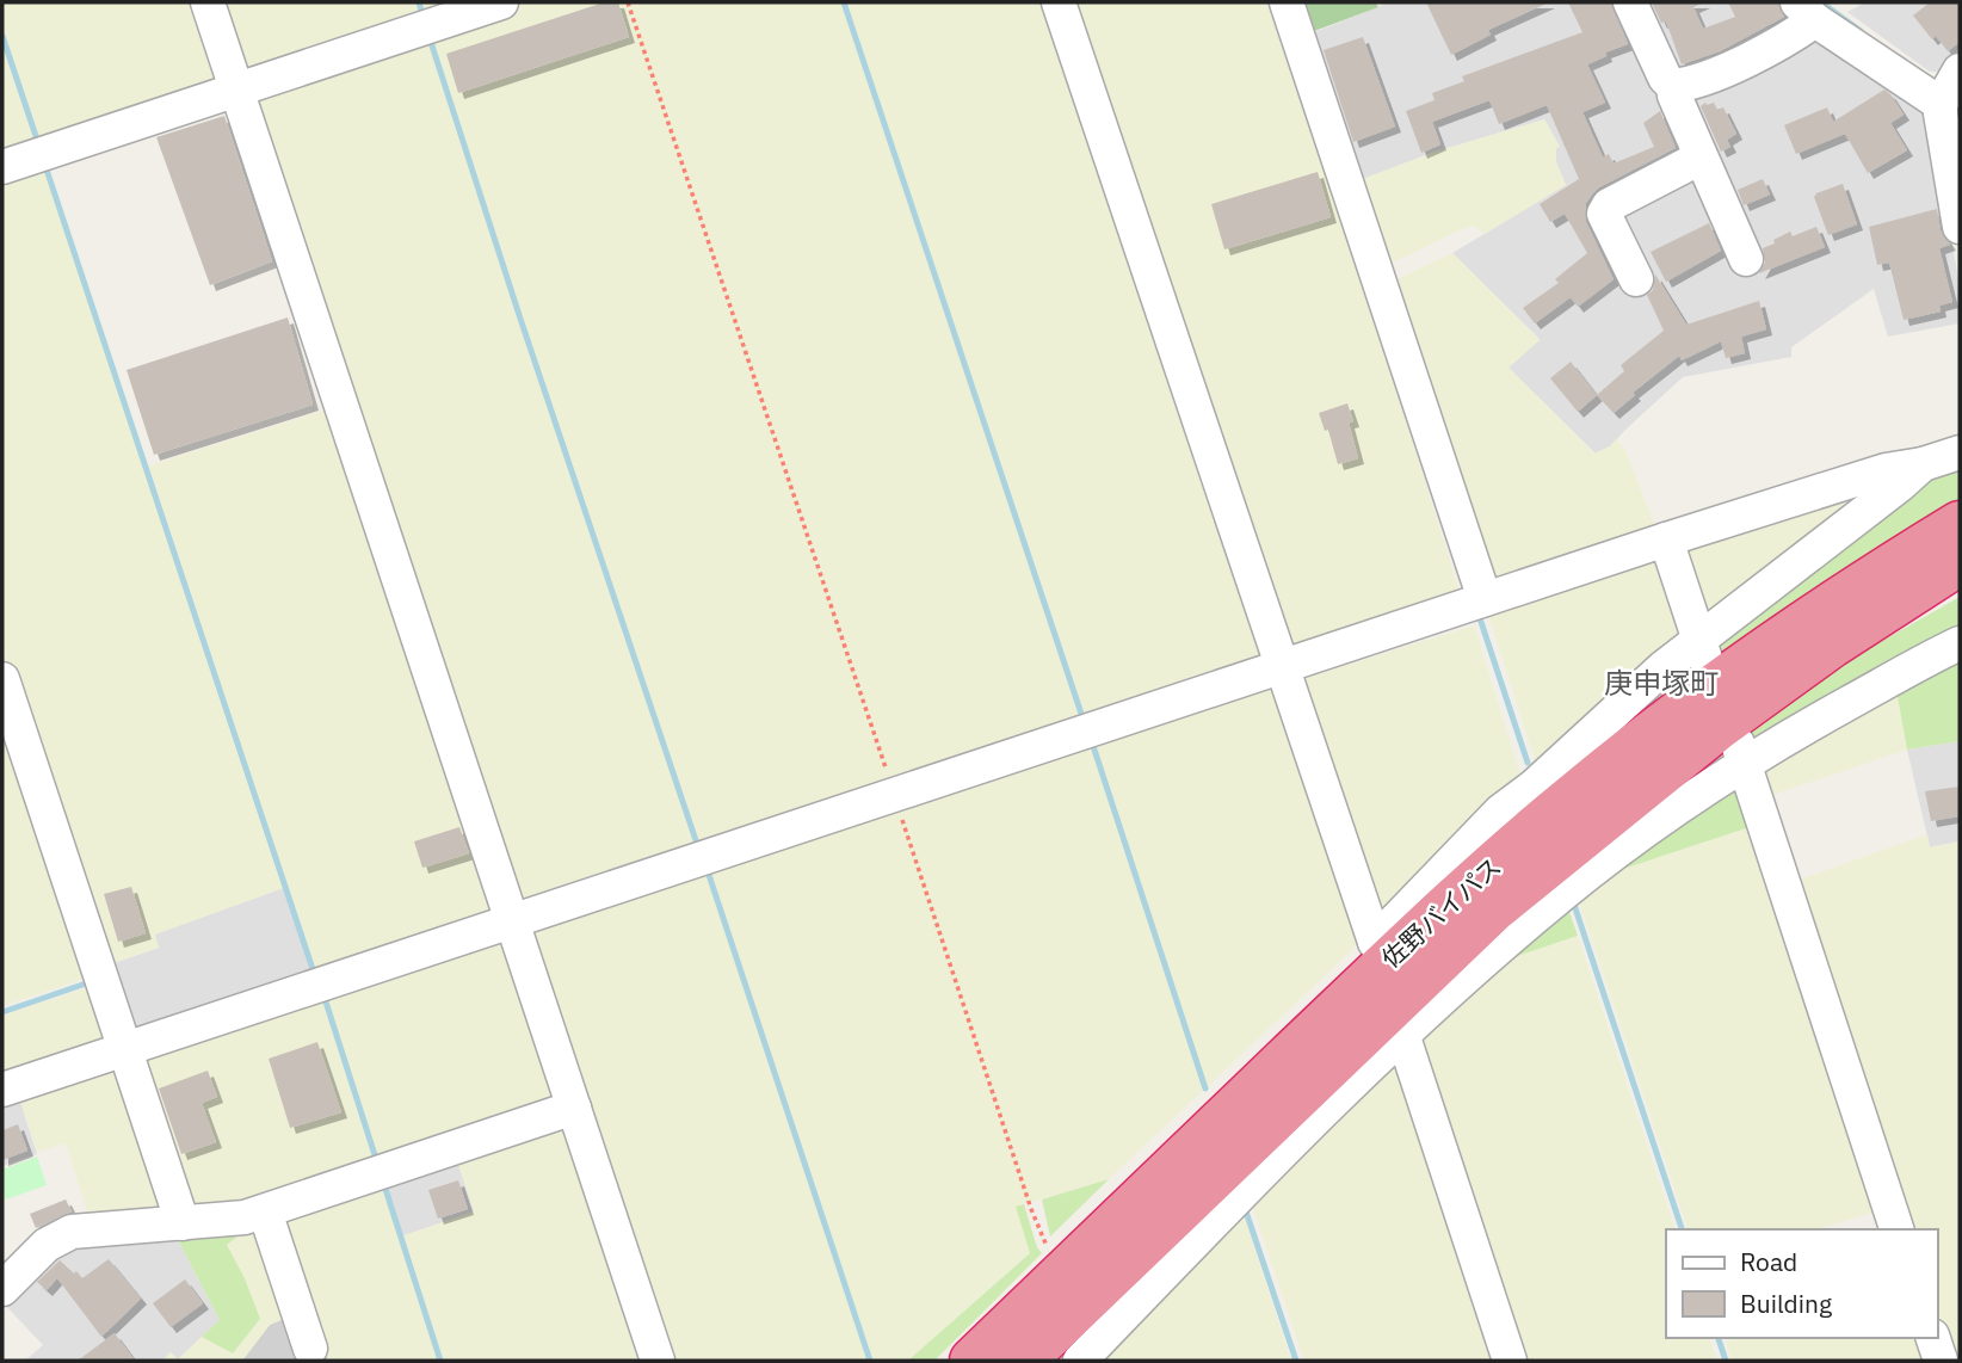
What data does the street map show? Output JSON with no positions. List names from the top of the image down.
{
  "streets": {
    "highway": ["佐野バイパス"]
  },
  "districts": ["庚申塚町"],
  "legend": ["Road", "Building"]
}
